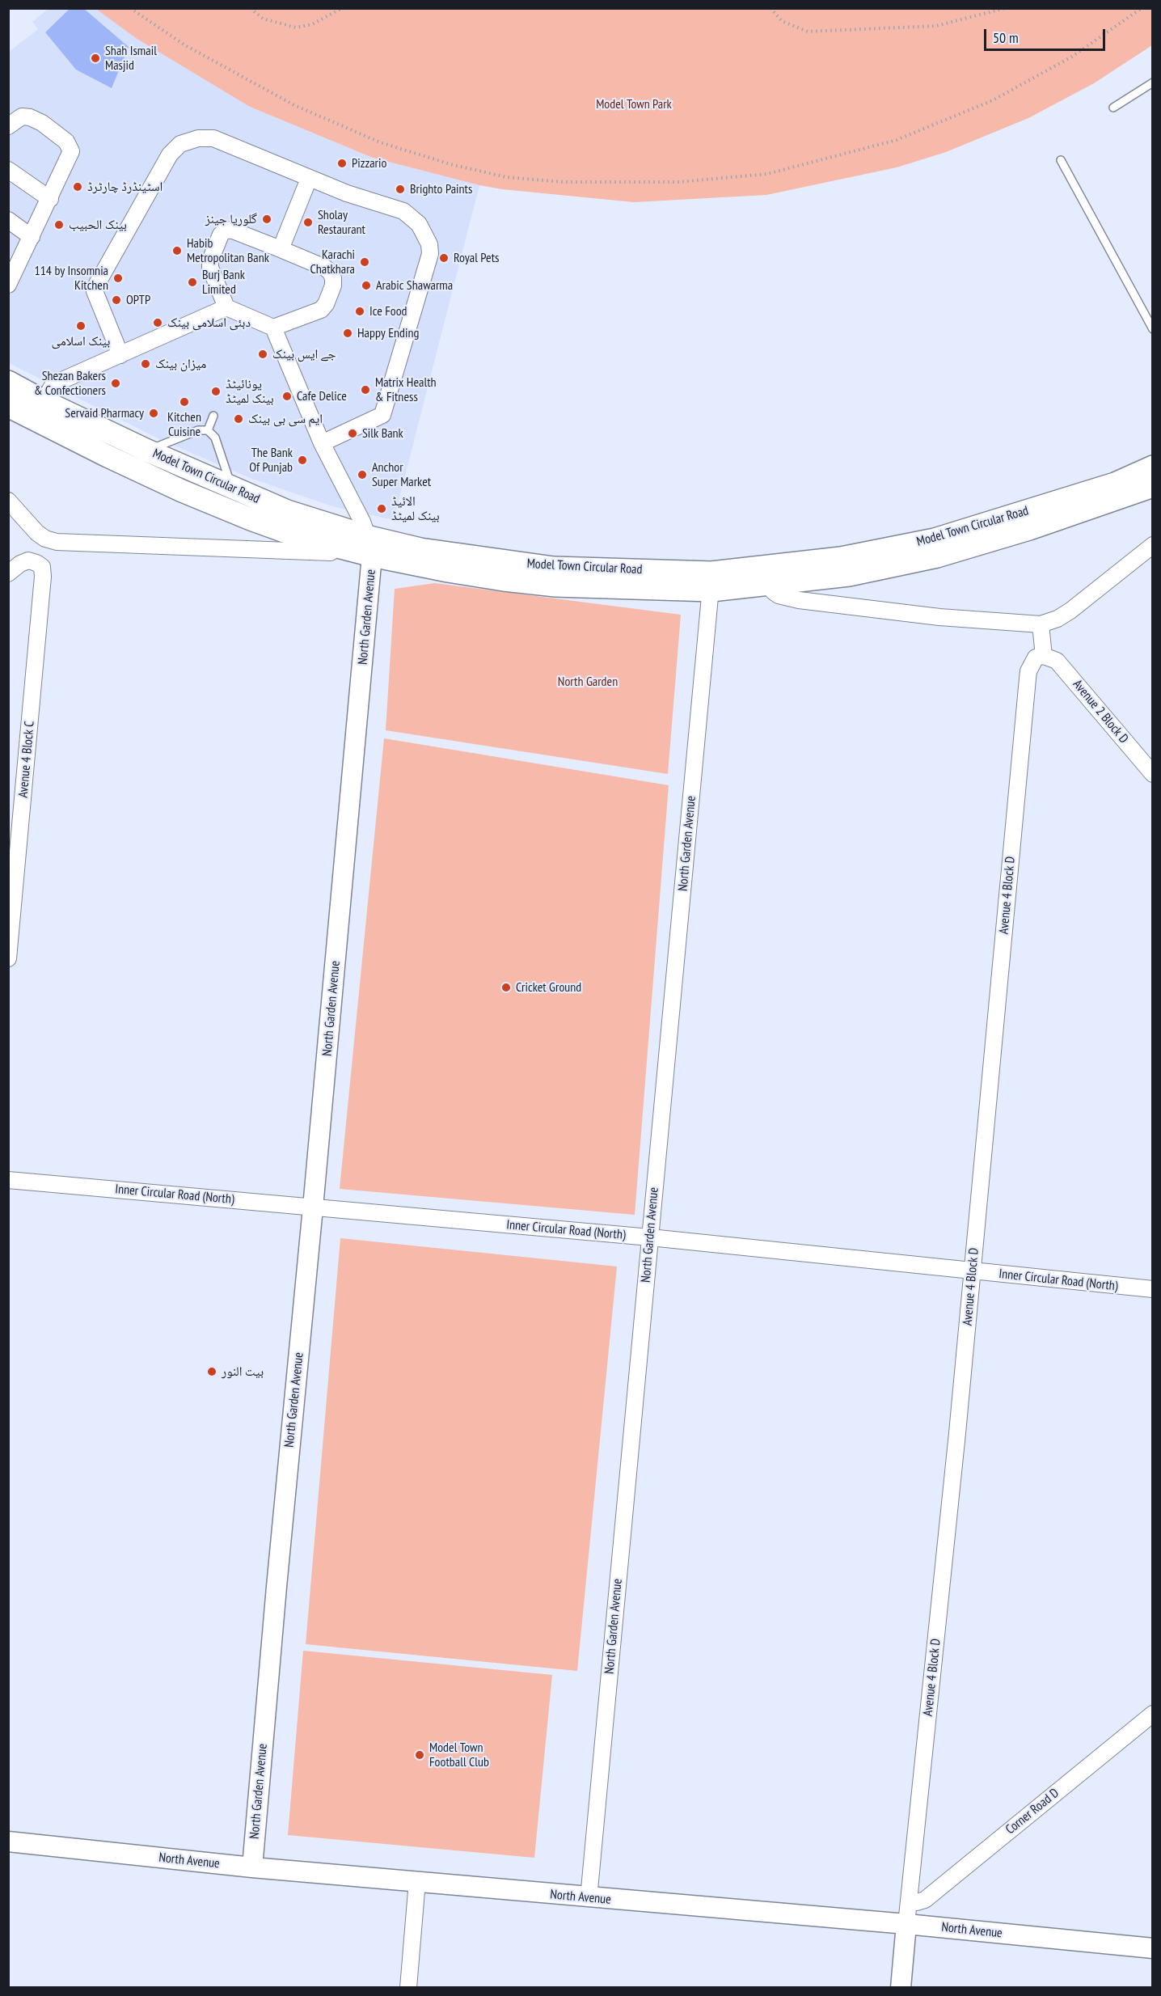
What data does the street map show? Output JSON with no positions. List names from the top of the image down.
{
  "streets": {
    "main road": ["Model Town Circular Road"],
    "street": [
      "North Garden Avenue",
      "Avenue 2 Block D",
      "Avenue 4 Block C",
      "Avenue 4 Block D",
      "Inner Circular Road (North)",
      "Corner Road D",
      "North Avenue"
    ]
  },
  "crossings": [
    ["Model Town Circular Road", "North Garden Avenue"],
    ["North Garden Avenue", "Inner Circular Road (North)"],
    ["North Garden Avenue", "North Avenue"],
    ["Avenue 2 Block D", "Avenue 4 Block D"],
    ["Avenue 4 Block D", "Inner Circular Road (North)"],
    ["Avenue 4 Block D", "Corner Road D"],
    ["Avenue 4 Block D", "North Avenue"]
  ],
  "parks": ["Model Town Park", "North Garden"],
  "places": [
    "Shah Ismail Masjid",
    "Pizzario",
    "اسٹینڈرڈ چارٹرڈ",
    "Brighto Paints",
    "گلوریا جینز",
    "Sholay Restaurant",
    "بينک الحبيب",
    "Habib Metropolitan Bank",
    "Royal Pets",
    "Karachi Chatkhara",
    "114 by Insomnia Kitchen",
    "Burj Bank Limited",
    "Arabic Shawarma",
    "OPTP",
    "Ice Food",
    "دبئی اسلامی بینک",
    "بینک اسلامی",
    "Happy Ending",
    "جے ایس بینک",
    "میزان بینک",
    "Shezan Bakers & Confectioners",
    "Matrix Health & Fitness",
    "یونائیٹڈ بینک لمیٹڈ",
    "Cafe Delice",
    "Kitchen Cuisine",
    "Servaid Pharmacy",
    "ایم سی بی بینک",
    "Silk Bank",
    "The Bank Of Punjab",
    "Anchor Super Market",
    "الائیڈ بینک لمیٹڈ",
    "Cricket Ground",
    "بیت النور",
    "Model Town Football Club"
  ],
  "scale_bar": "50 m"
}
